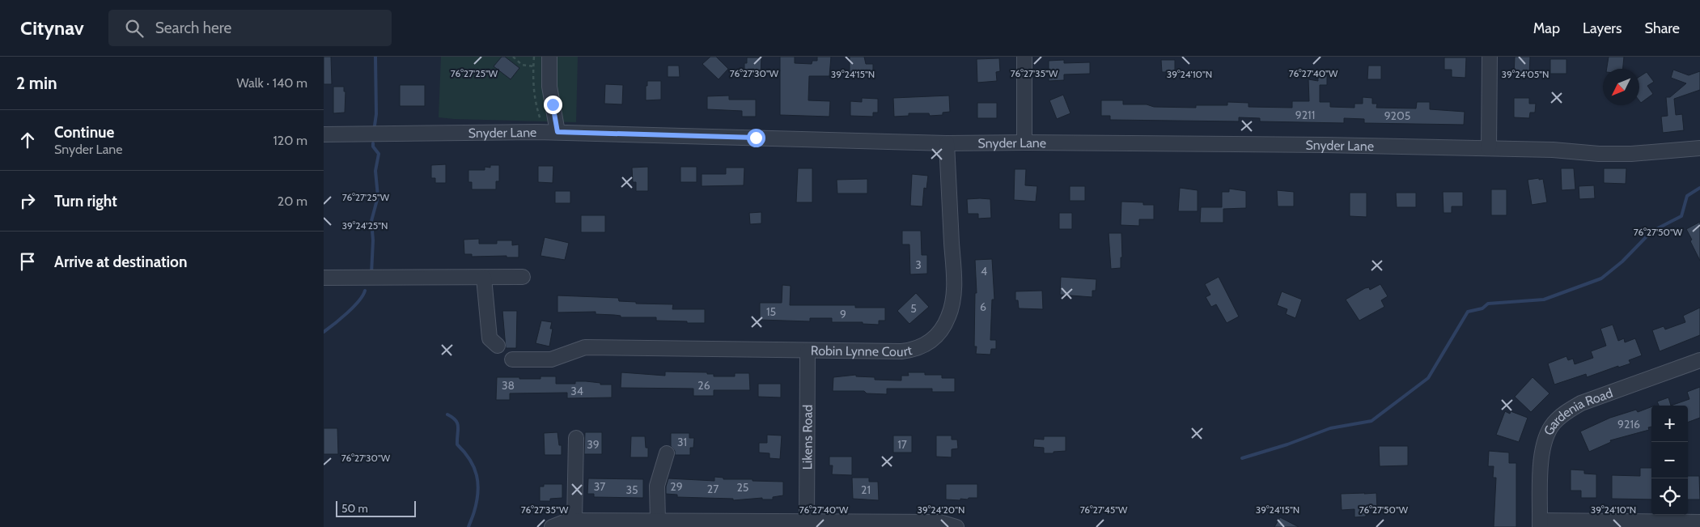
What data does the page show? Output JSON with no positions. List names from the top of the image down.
{
  "streets": {
    "street": [
      "Snyder Lane",
      "Robin Lynne Court",
      "Gardenia Road",
      "Likens Road"
    ]
  },
  "crossings": [
    ["Snyder Lane", "Robin Lynne Court"],
    ["Robin Lynne Court", "Likens Road"]
  ],
  "house_numbers": [
    "9211",
    "9205",
    "3",
    "4",
    "6",
    "5",
    "15",
    "9",
    "38",
    "26",
    "34",
    "9216",
    "31",
    "39",
    "17",
    "37",
    "29",
    "25",
    "27",
    "35",
    "21"
  ],
  "scale_bar": "50 m",
  "north": "bottom left",
  "page": {
    "header": "Citynav",
    "search": "Search here",
    "nav": ["Map", "Layers", "Share"],
    "heading": ["2 min", "Walk · 140 m"],
    "list": [
      ["Continue", "Snyder Lane", "120 m"],
      ["Turn right", "20 m"],
      "Arrive at destination"
    ],
    "map_buttons": ["+", "−"],
    "scale": "50 m"
  },
  "coordinates": [
    "76°27'25\"W",
    "76°27'30\"W",
    "76°27'35\"W",
    "76°27'40\"W",
    "39°24'15\"N",
    "39°24'10\"N",
    "39°24'05\"N",
    "39°24'25\"N",
    "76°27'50\"W",
    "39°24'20\"N",
    "76°27'45\"W"
  ]
}
